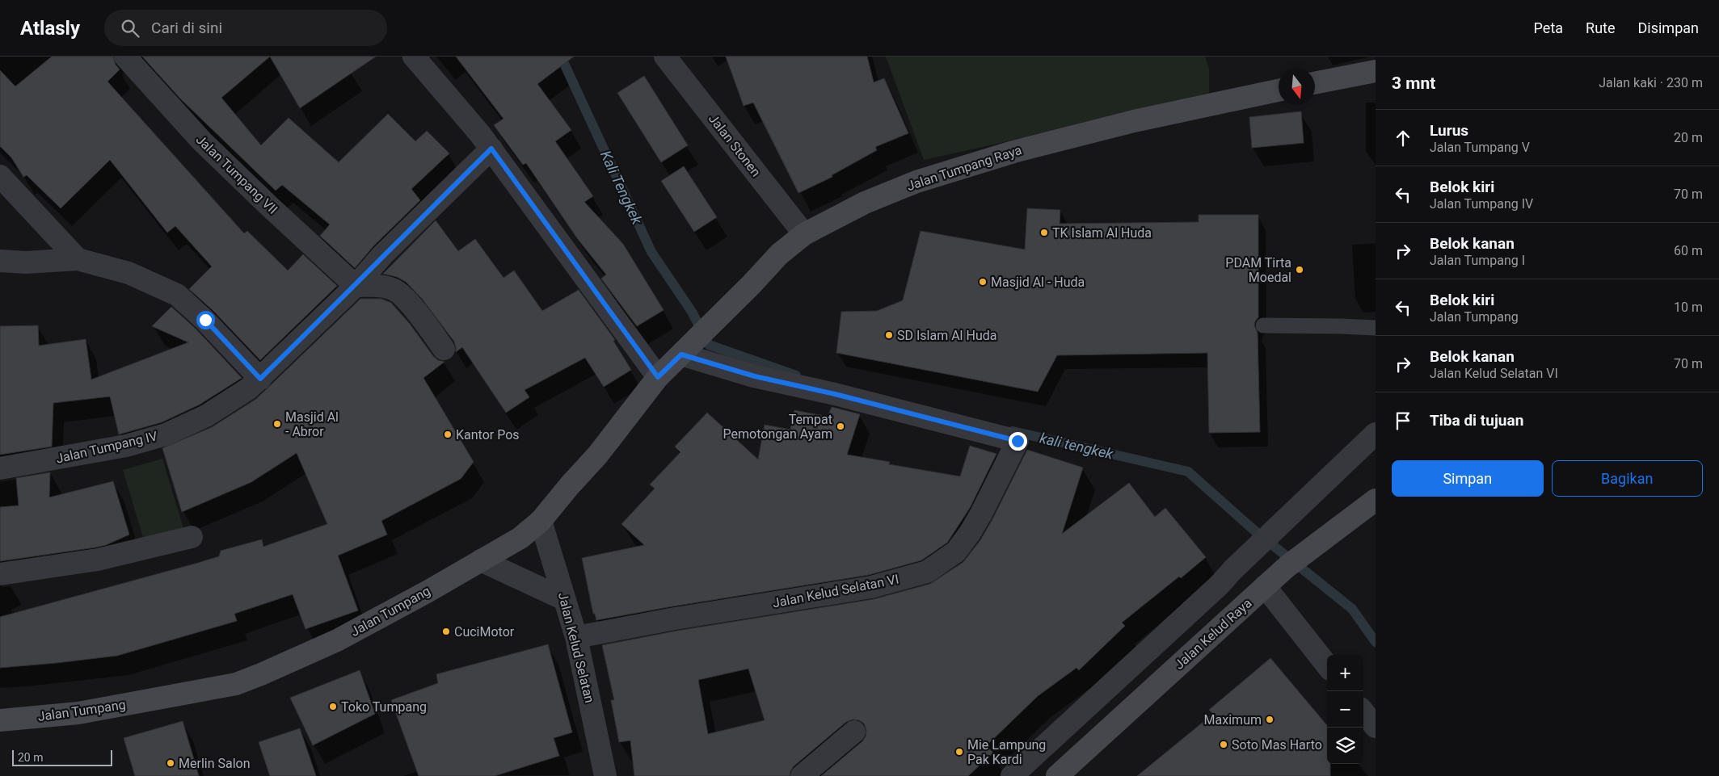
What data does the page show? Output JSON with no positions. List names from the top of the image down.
{
  "streets": {
    "main road": ["Jalan Tumpang Raya", "Jalan Tumpang", "Jalan Kelud Raya"],
    "street": [
      "Jalan Stonen",
      "Jalan Tumpang VII",
      "Jalan Tumpang IV",
      "Jalan Kelud Selatan VI",
      "Jalan Kelud Selatan"
    ]
  },
  "crossings": [
    ["Jalan Stonen", "Jalan Tumpang Raya"],
    ["Jalan Tumpang Raya", "Jalan Kelud Selatan VI"],
    ["Jalan Tumpang Raya", "Jalan Tumpang"],
    ["Jalan Tumpang VII", "Jalan Tumpang IV"],
    ["Jalan Kelud Selatan VI", "Jalan Tumpang"],
    ["Jalan Kelud Selatan VI", "Jalan Kelud Selatan"],
    ["Jalan Tumpang", "Jalan Kelud Selatan"]
  ],
  "water": ["Kali Tengkek", "kali tengkek"],
  "places": [
    "TK Islam Al Huda",
    "PDAM Tirta Moedal",
    "Masjid Al - Huda",
    "SD Islam Al Huda",
    "Masjid Al - Abror",
    "Tempat Pemotongan Ayam",
    "Kantor Pos",
    "CuciMotor",
    "Toko Tumpang",
    "Maximum",
    "Soto Mas Harto",
    "Mie Lampung Pak Kardi",
    "Merlin Salon"
  ],
  "scale_bar": "20 m",
  "north": "bottom",
  "page": {
    "header": "Atlasly",
    "search": "Cari di sini",
    "nav": ["Peta", "Rute", "Disimpan"],
    "heading": ["3 mnt", "Jalan kaki · 230 m"],
    "list": [
      ["Lurus", "Jalan Tumpang V", "20 m"],
      ["Belok kiri", "Jalan Tumpang IV", "70 m"],
      ["Belok kanan", "Jalan Tumpang I", "60 m"],
      ["Belok kiri", "Jalan Tumpang", "10 m"],
      ["Belok kanan", "Jalan Kelud Selatan VI", "70 m"],
      "Tiba di tujuan"
    ],
    "buttons": ["Simpan", "Bagikan"],
    "map_buttons": ["+", "−"],
    "scale": "20 m"
  }
}
